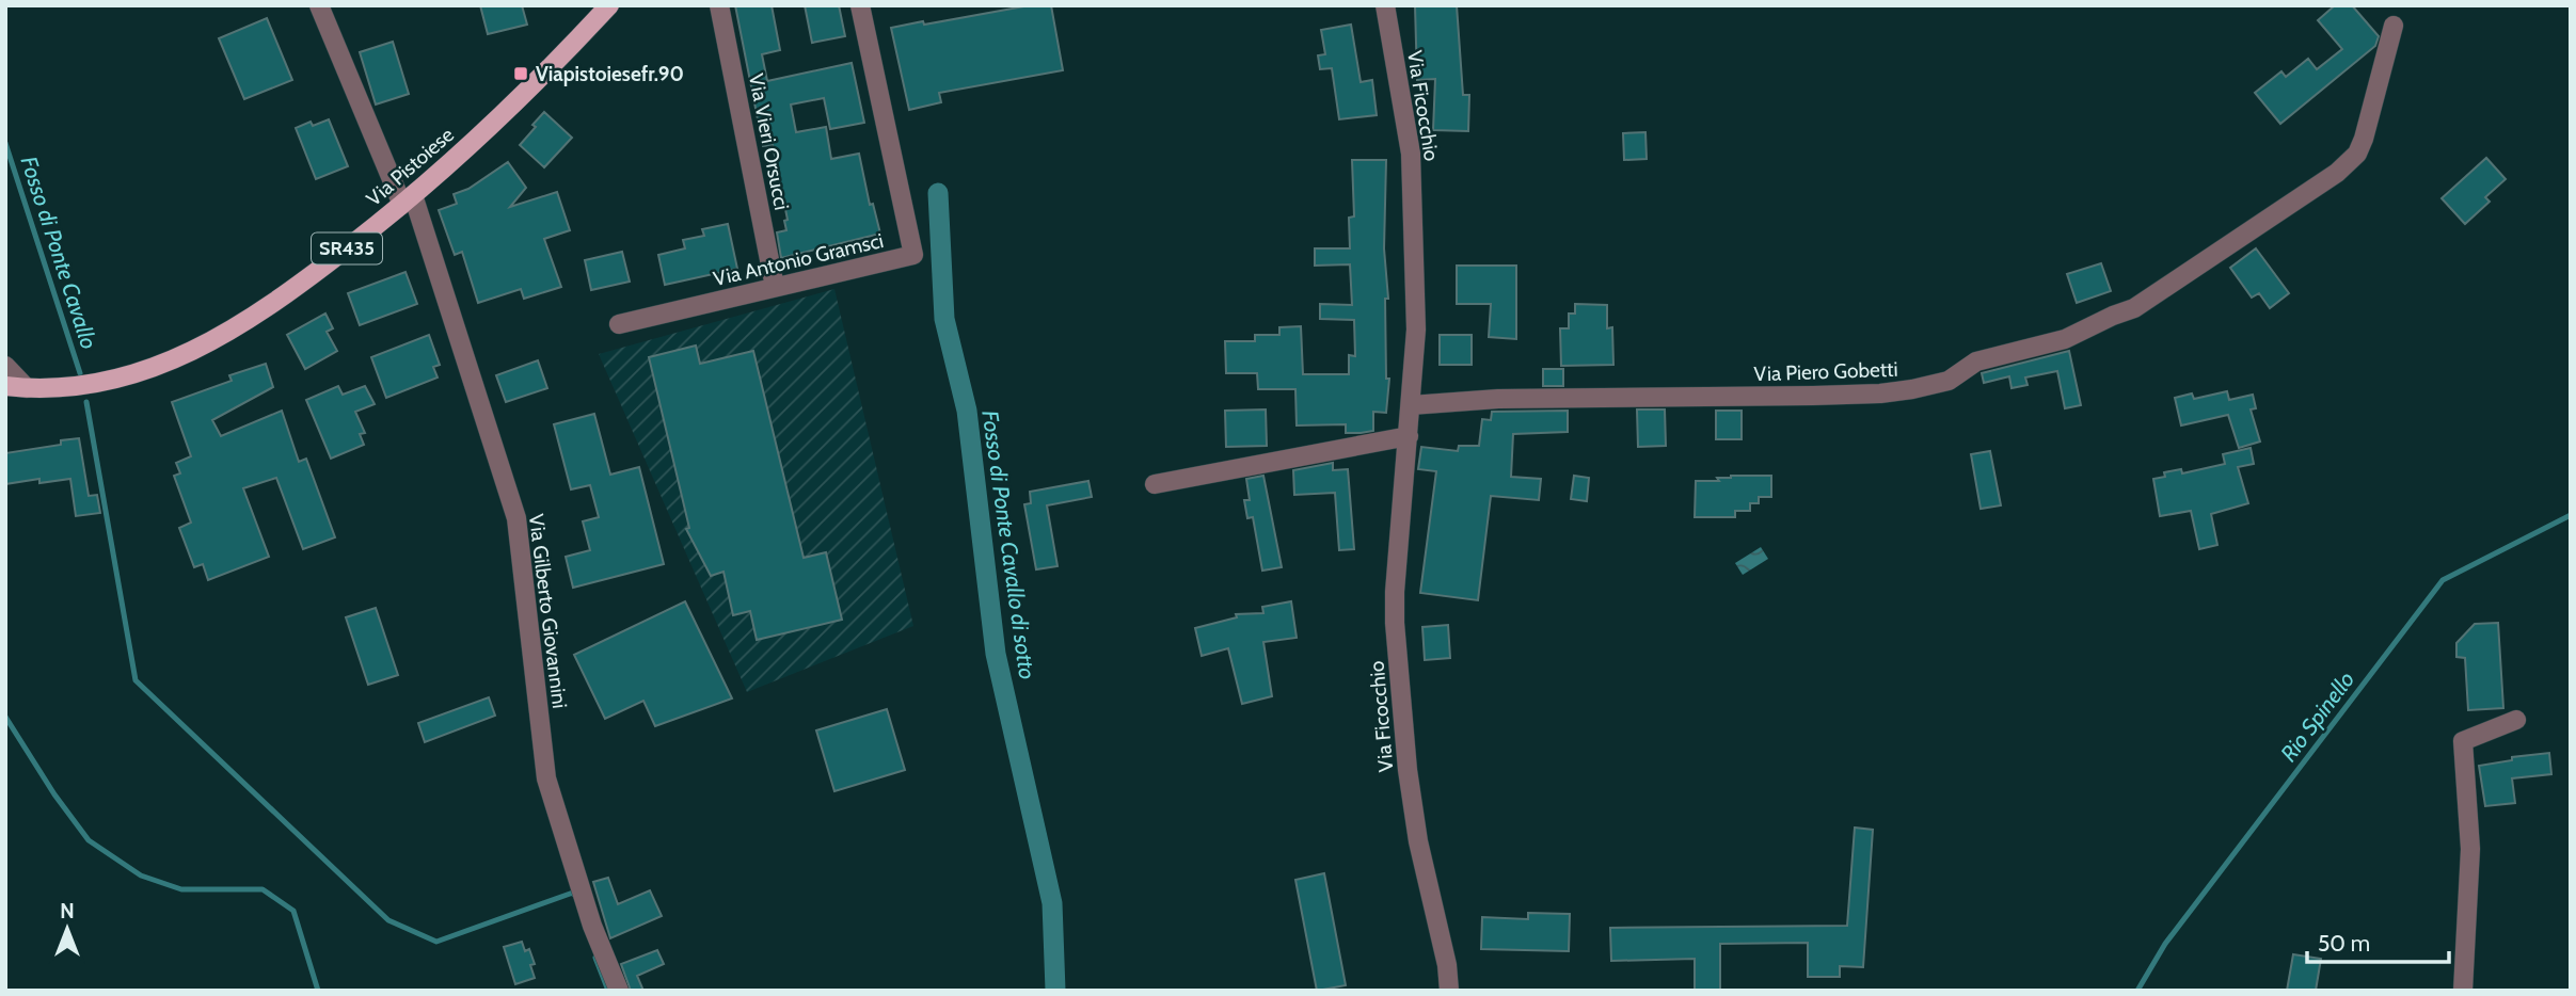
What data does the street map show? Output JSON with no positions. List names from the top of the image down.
{
  "streets": {
    "main road": ["Via Pistoiese", "SR435"],
    "street": [
      "Via Ficocchio",
      "Via Vieri Orsucci",
      "Via Antonio Gramsci",
      "Via Piero Gobetti",
      "Via Gilberto Giovannini"
    ]
  },
  "crossings": [
    ["Via Ficocchio", "Via Piero Gobetti"],
    ["Via Vieri Orsucci", "Via Antonio Gramsci"],
    ["Via Pistoiese", "Via Gilberto Giovannini"]
  ],
  "water": ["Fosso di Ponte Cavallo", "Fosso di Ponte Cavallo di sotto", "Rio Spinello"],
  "places": {
    "transit": ["Viapistoiesefr.90"]
  },
  "scale_bar": "50 m",
  "north": "top"
}
